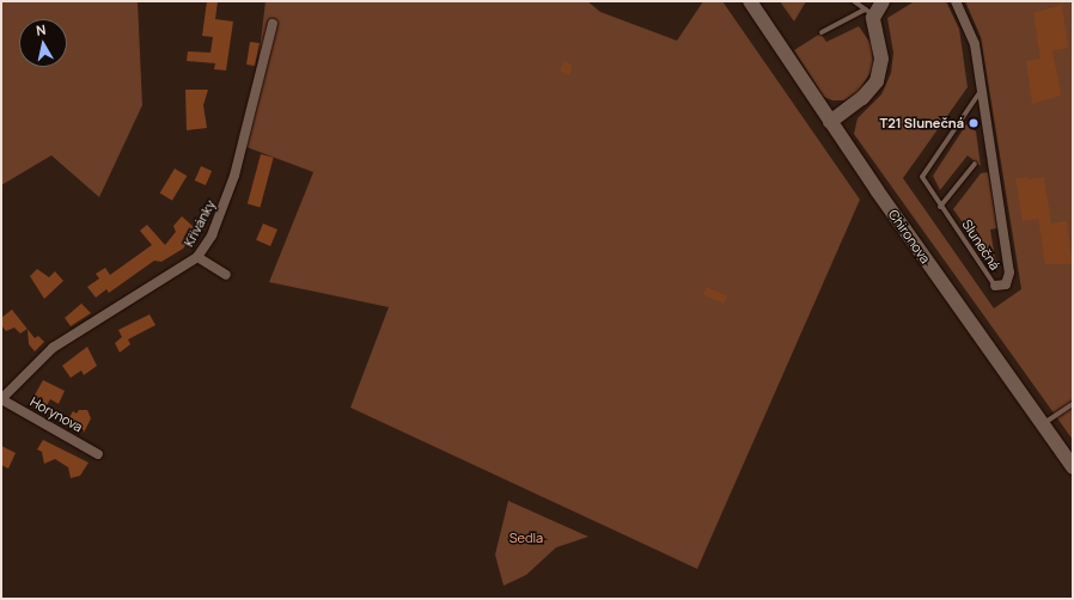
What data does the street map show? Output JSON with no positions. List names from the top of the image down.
{
  "streets": {
    "street": [
      "Křivánky",
      "Chironova",
      "Slunečná",
      "Horynova"
    ]
  },
  "crossings": [
    ["Křivánky", "Horynova"]
  ],
  "parks": ["Sedla"],
  "places": ["T21 Slunečná"],
  "north": "top"
}
